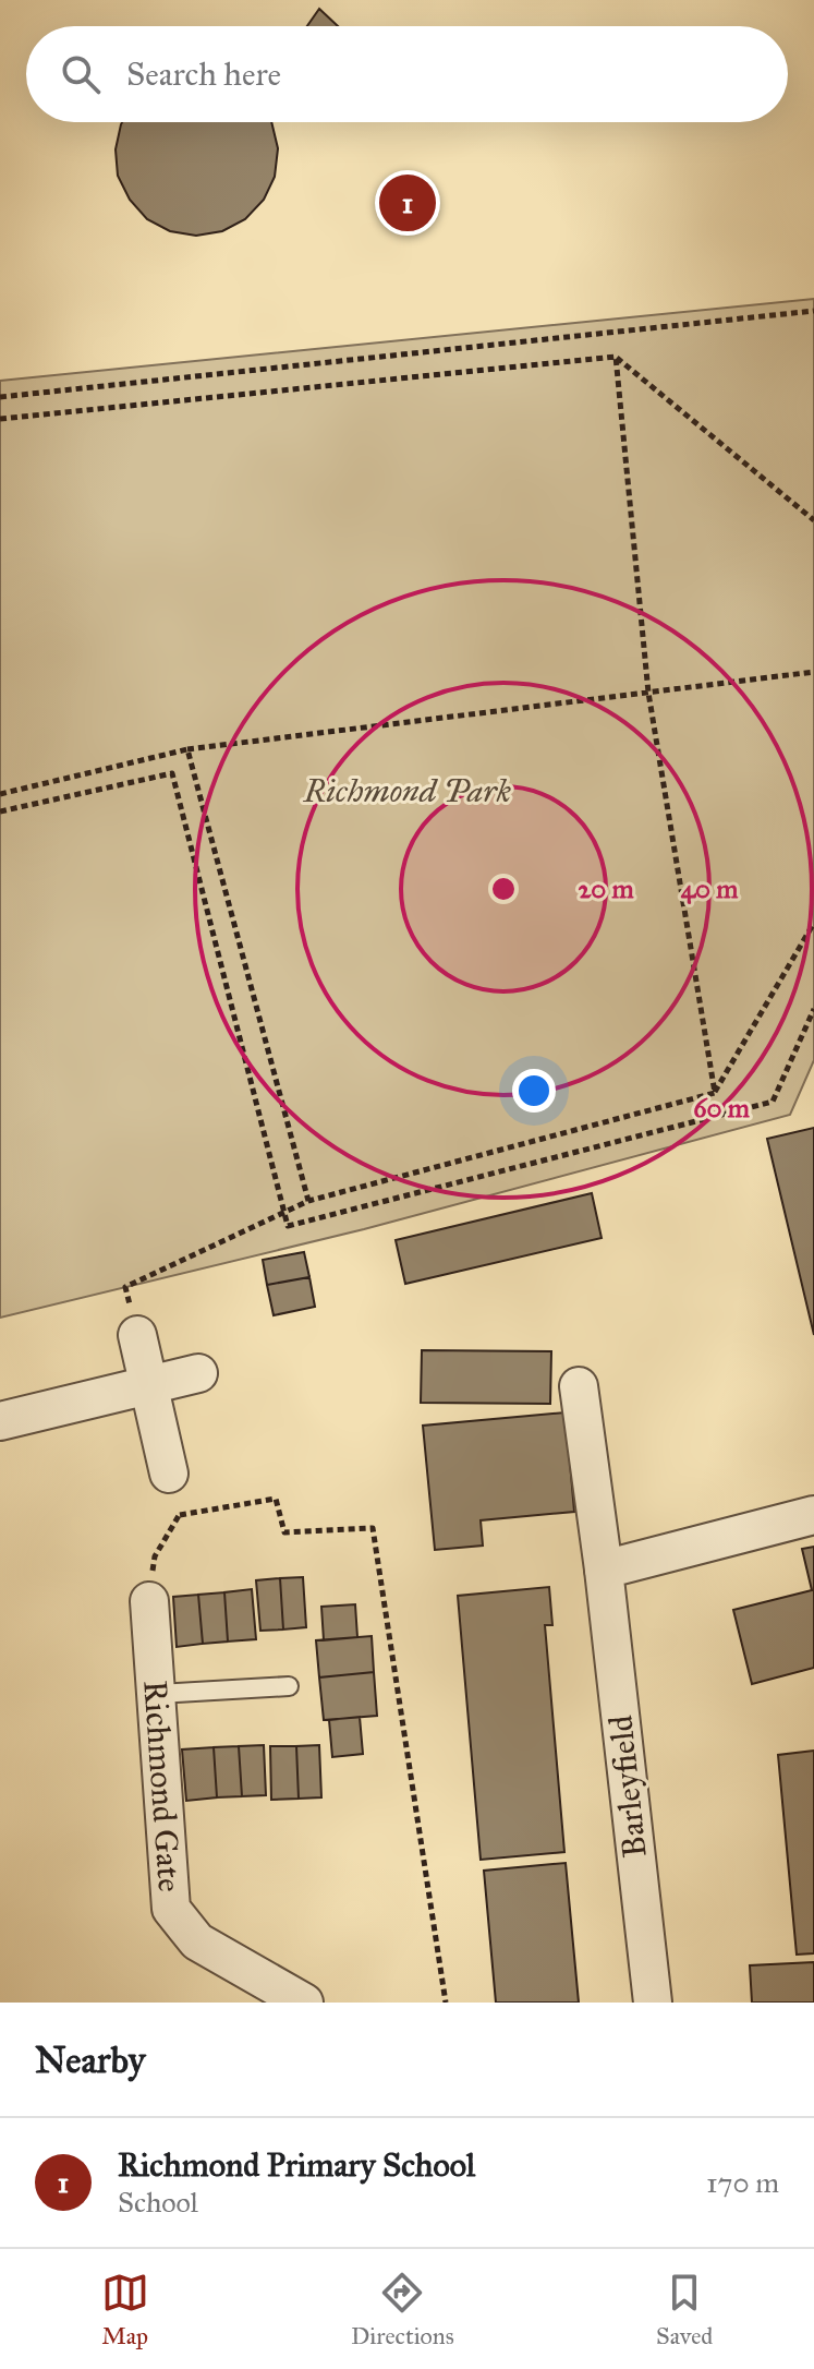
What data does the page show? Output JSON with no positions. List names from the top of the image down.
{
  "streets": {
    "street": ["Richmond Gate", "Barleyfield"]
  },
  "parks": ["Richmond Park"],
  "page": {
    "search": "Search here",
    "pins": "1",
    "heading": "Nearby",
    "list": [
      {
        "mark": "1",
        "name": "Richmond Primary School",
        "note": "School",
        "value": "170 m"
      }
    ],
    "nav": ["Map", "Directions", "Saved"]
  },
  "rings": ["20 m", "40 m", "60 m"]
}
